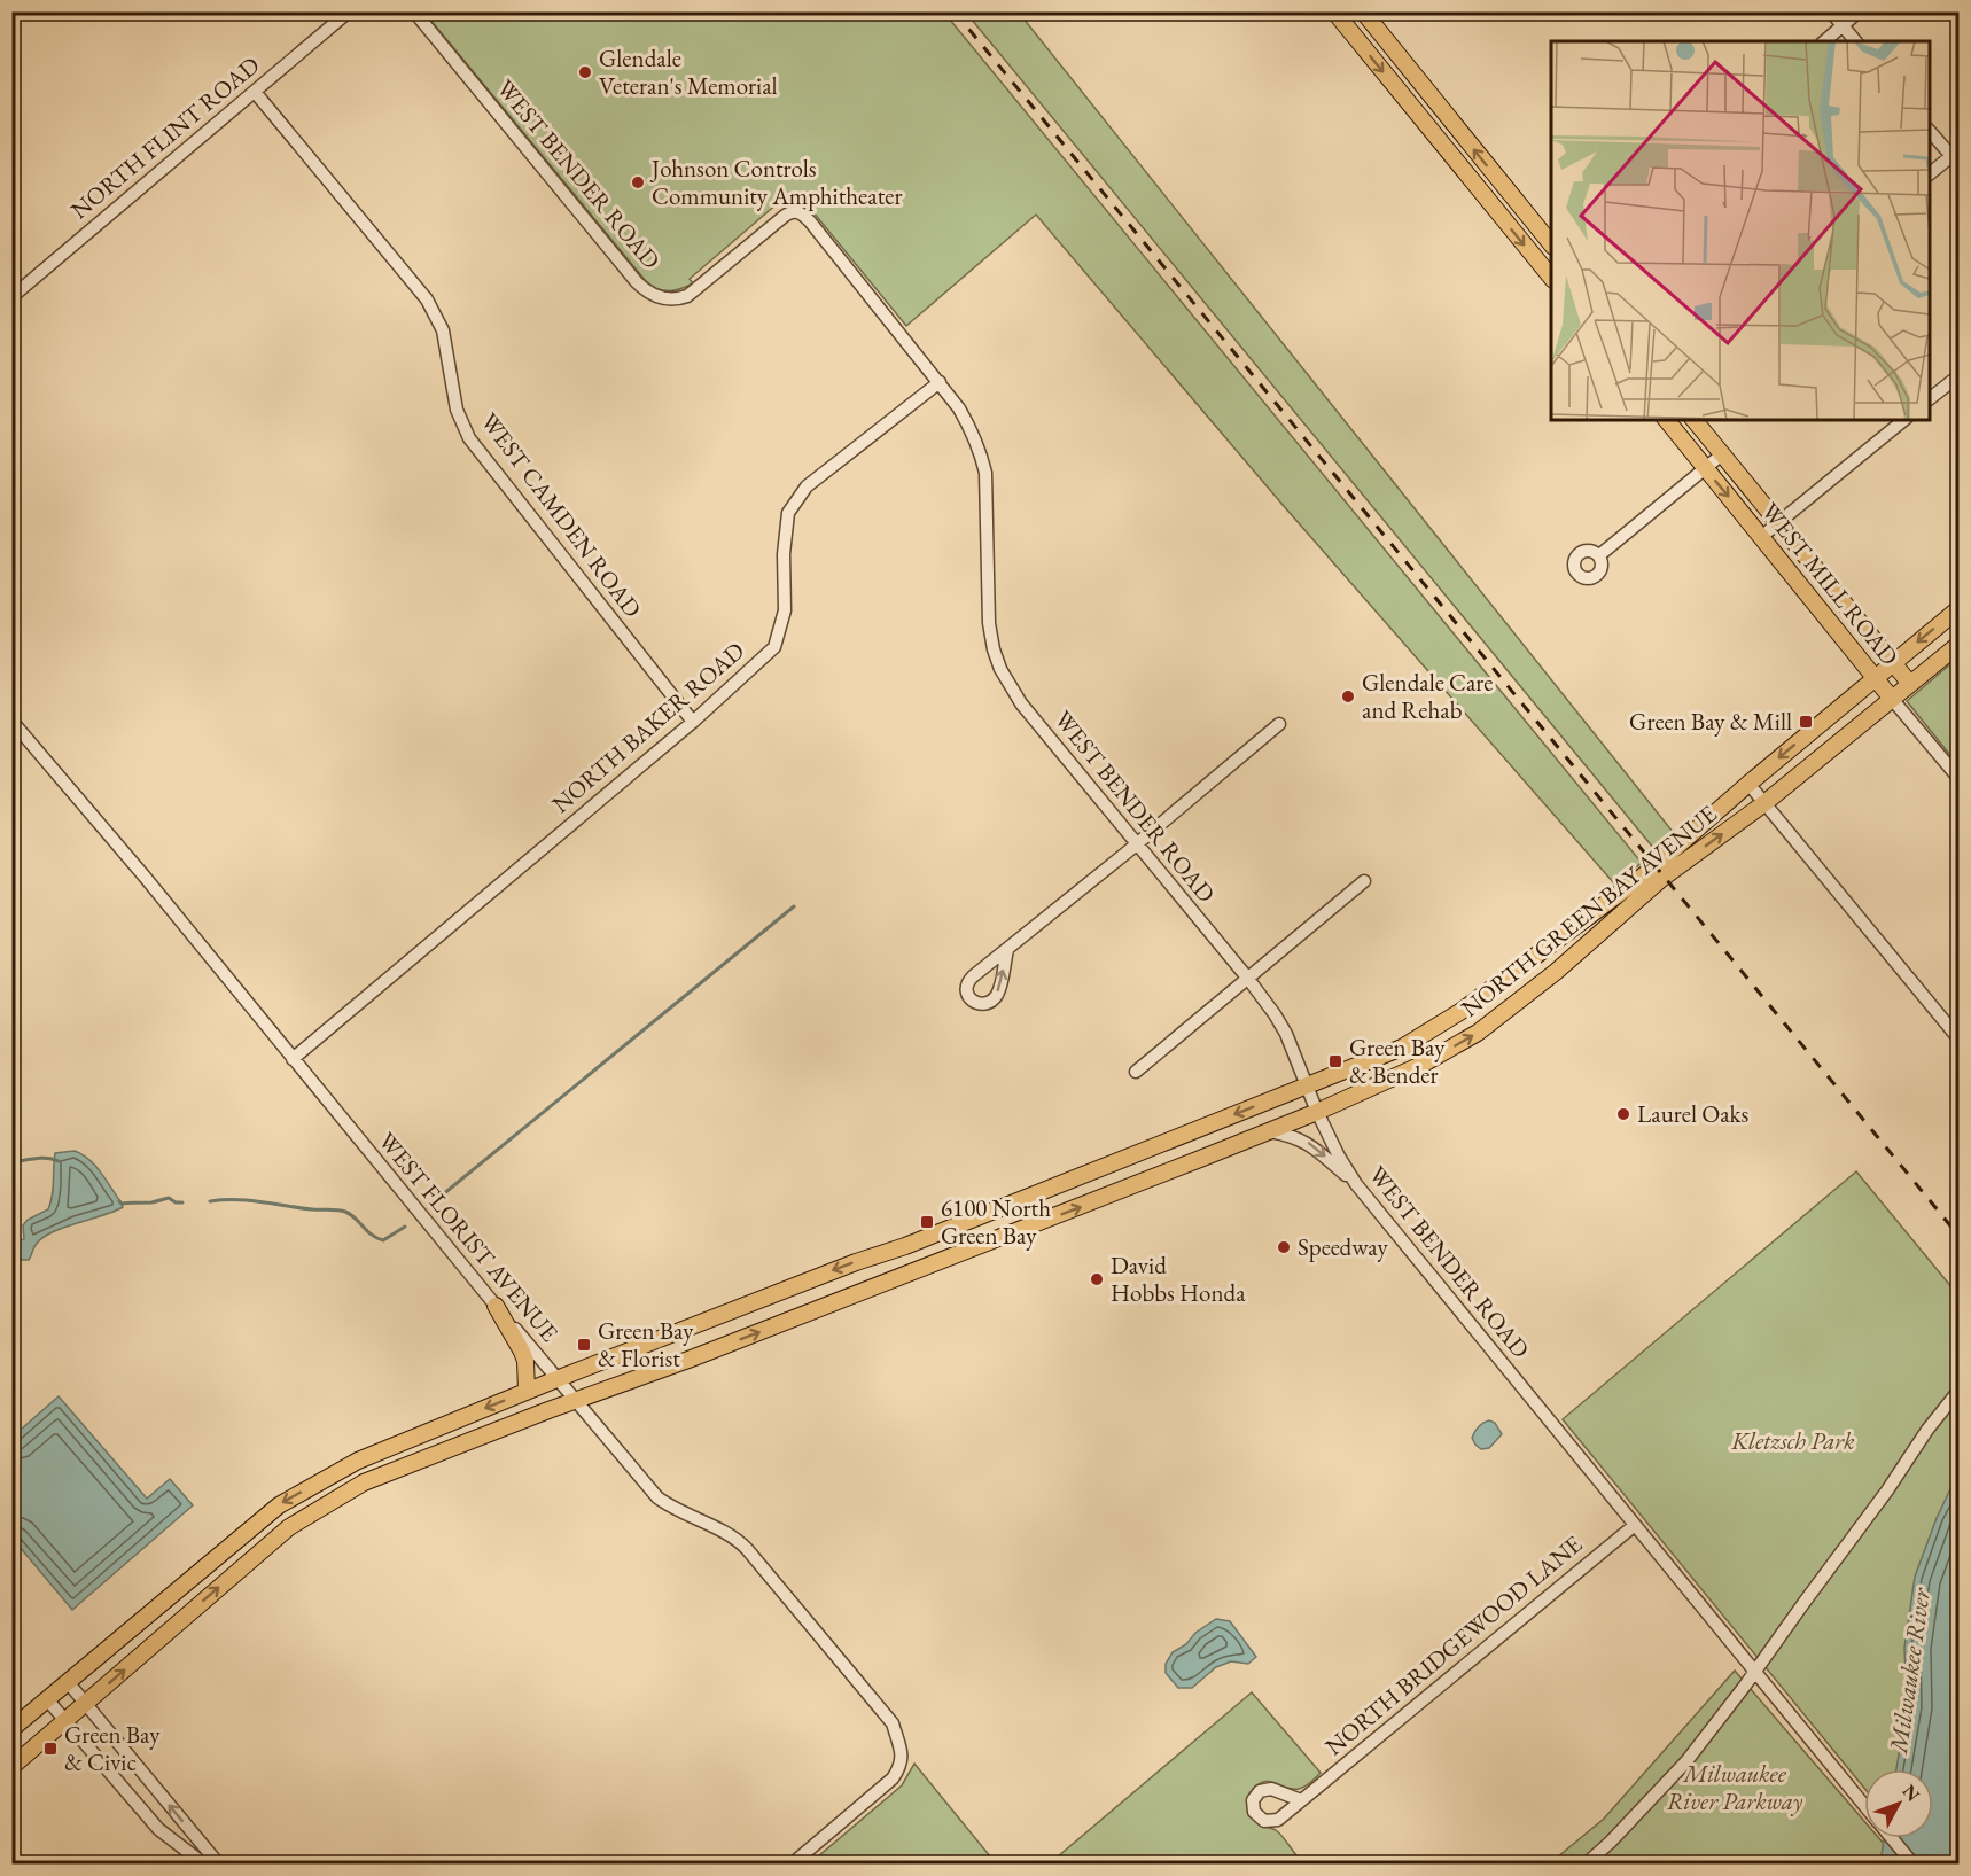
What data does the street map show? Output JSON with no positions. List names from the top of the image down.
{
  "streets": {
    "main road": ["WEST MILL ROAD", "NORTH GREEN BAY AVENUE"],
    "street": [
      "NORTH FLINT ROAD",
      "WEST BENDER ROAD",
      "WEST CAMDEN ROAD",
      "NORTH BAKER ROAD",
      "WEST FLORIST AVENUE",
      "NORTH BRIDGEWOOD LANE"
    ]
  },
  "crossings": [
    ["NORTH FLINT ROAD", "WEST CAMDEN ROAD"],
    ["WEST BENDER ROAD", "NORTH BAKER ROAD"],
    ["WEST BENDER ROAD", "NORTH GREEN BAY AVENUE"],
    ["WEST BENDER ROAD", "NORTH BRIDGEWOOD LANE"],
    ["WEST CAMDEN ROAD", "NORTH BAKER ROAD"],
    ["WEST MILL ROAD", "NORTH GREEN BAY AVENUE"],
    ["NORTH BAKER ROAD", "WEST FLORIST AVENUE"],
    ["NORTH GREEN BAY AVENUE", "WEST FLORIST AVENUE"]
  ],
  "water": ["Milwaukee River"],
  "parks": ["Kletzsch Park", "Milwaukee River Parkway"],
  "places": {
    "other": [
      "Glendale Veteran's Memorial",
      "Johnson Controls Community Amphitheater",
      "Glendale Care and Rehab",
      "Laurel Oaks",
      "Speedway",
      "David Hobbs Honda"
    ],
    "transit": [
      "Green Bay & Mill",
      "Green Bay & Bender",
      "6100 North Green Bay",
      "Green Bay & Florist",
      "Green Bay & Civic"
    ]
  },
  "north": "top right"
}
